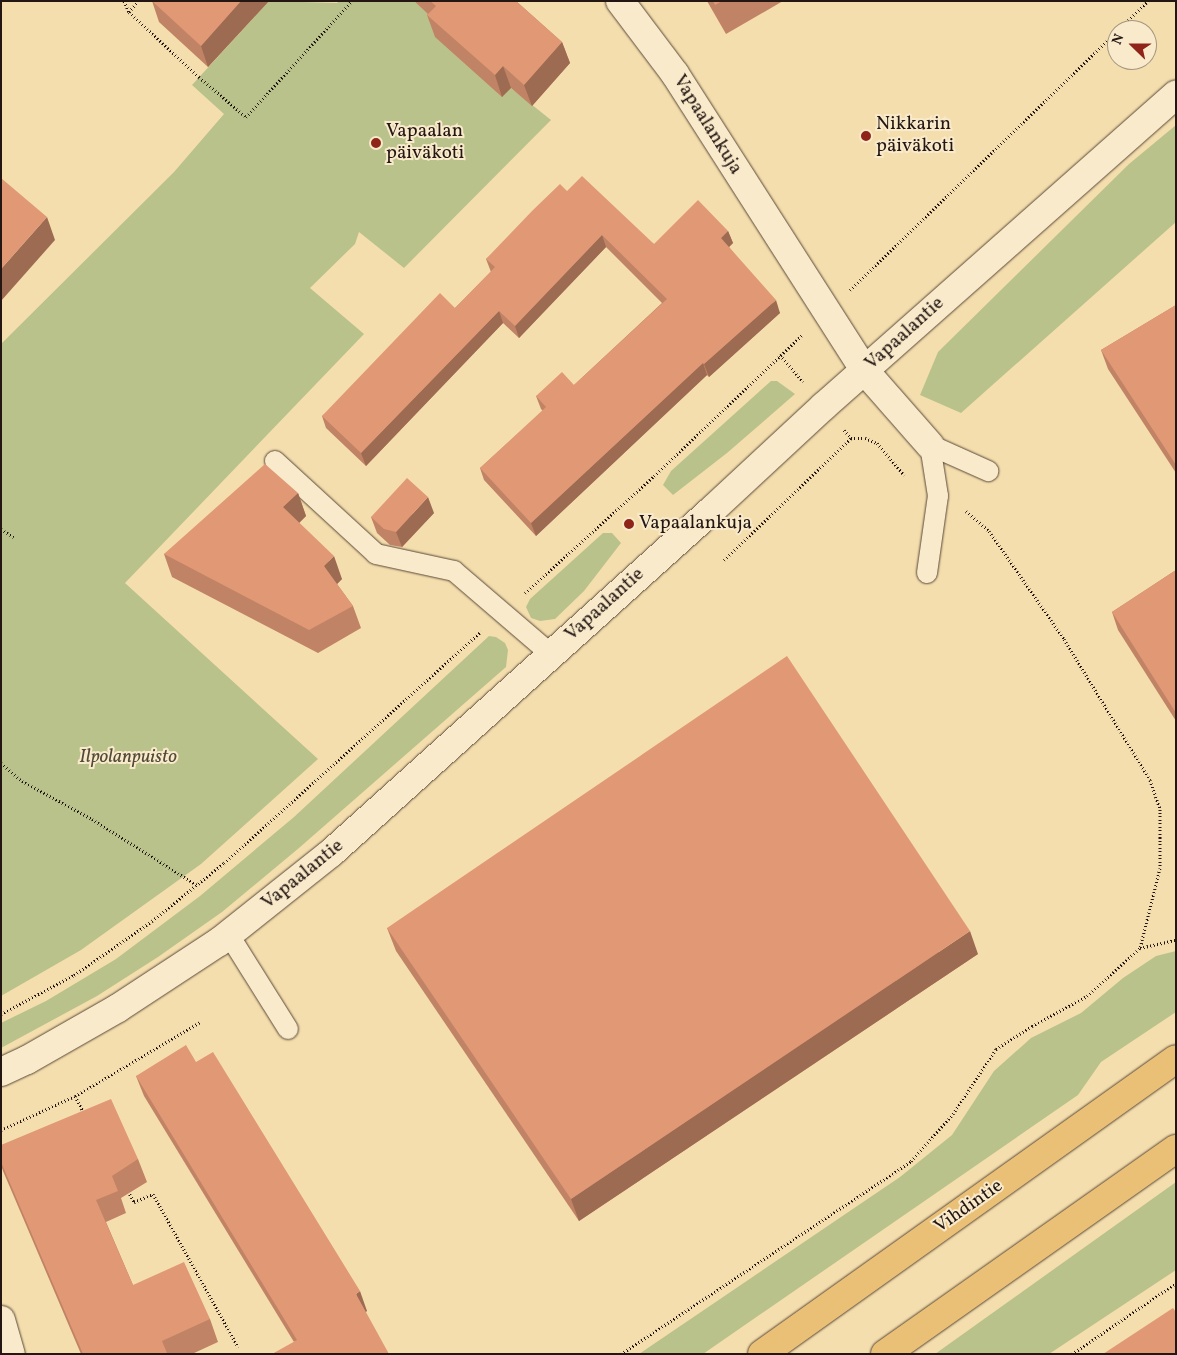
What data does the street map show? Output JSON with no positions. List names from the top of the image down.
{
  "streets": {
    "main road": ["Vihdintie"],
    "street": ["Vapaalankuja", "Vapaalantie"]
  },
  "crossings": [
    ["Vapaalankuja", "Vapaalantie"]
  ],
  "parks": ["Ilpolanpuisto"],
  "places": ["Nikkarin päiväkoti", "Vapaalan päiväkoti", "Vapaalankuja"],
  "north": "left"
}
